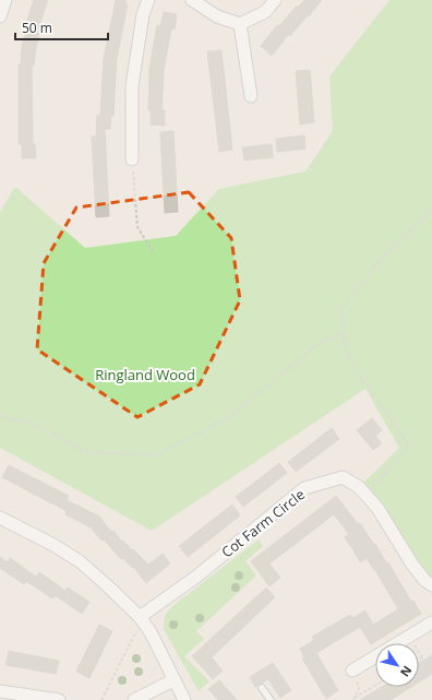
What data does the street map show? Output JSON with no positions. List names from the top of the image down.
{
  "streets": {
    "street": ["Cot Farm Circle"]
  },
  "parks": ["Ringland Wood"],
  "scale_bar": "50 m",
  "north": "bottom right"
}
